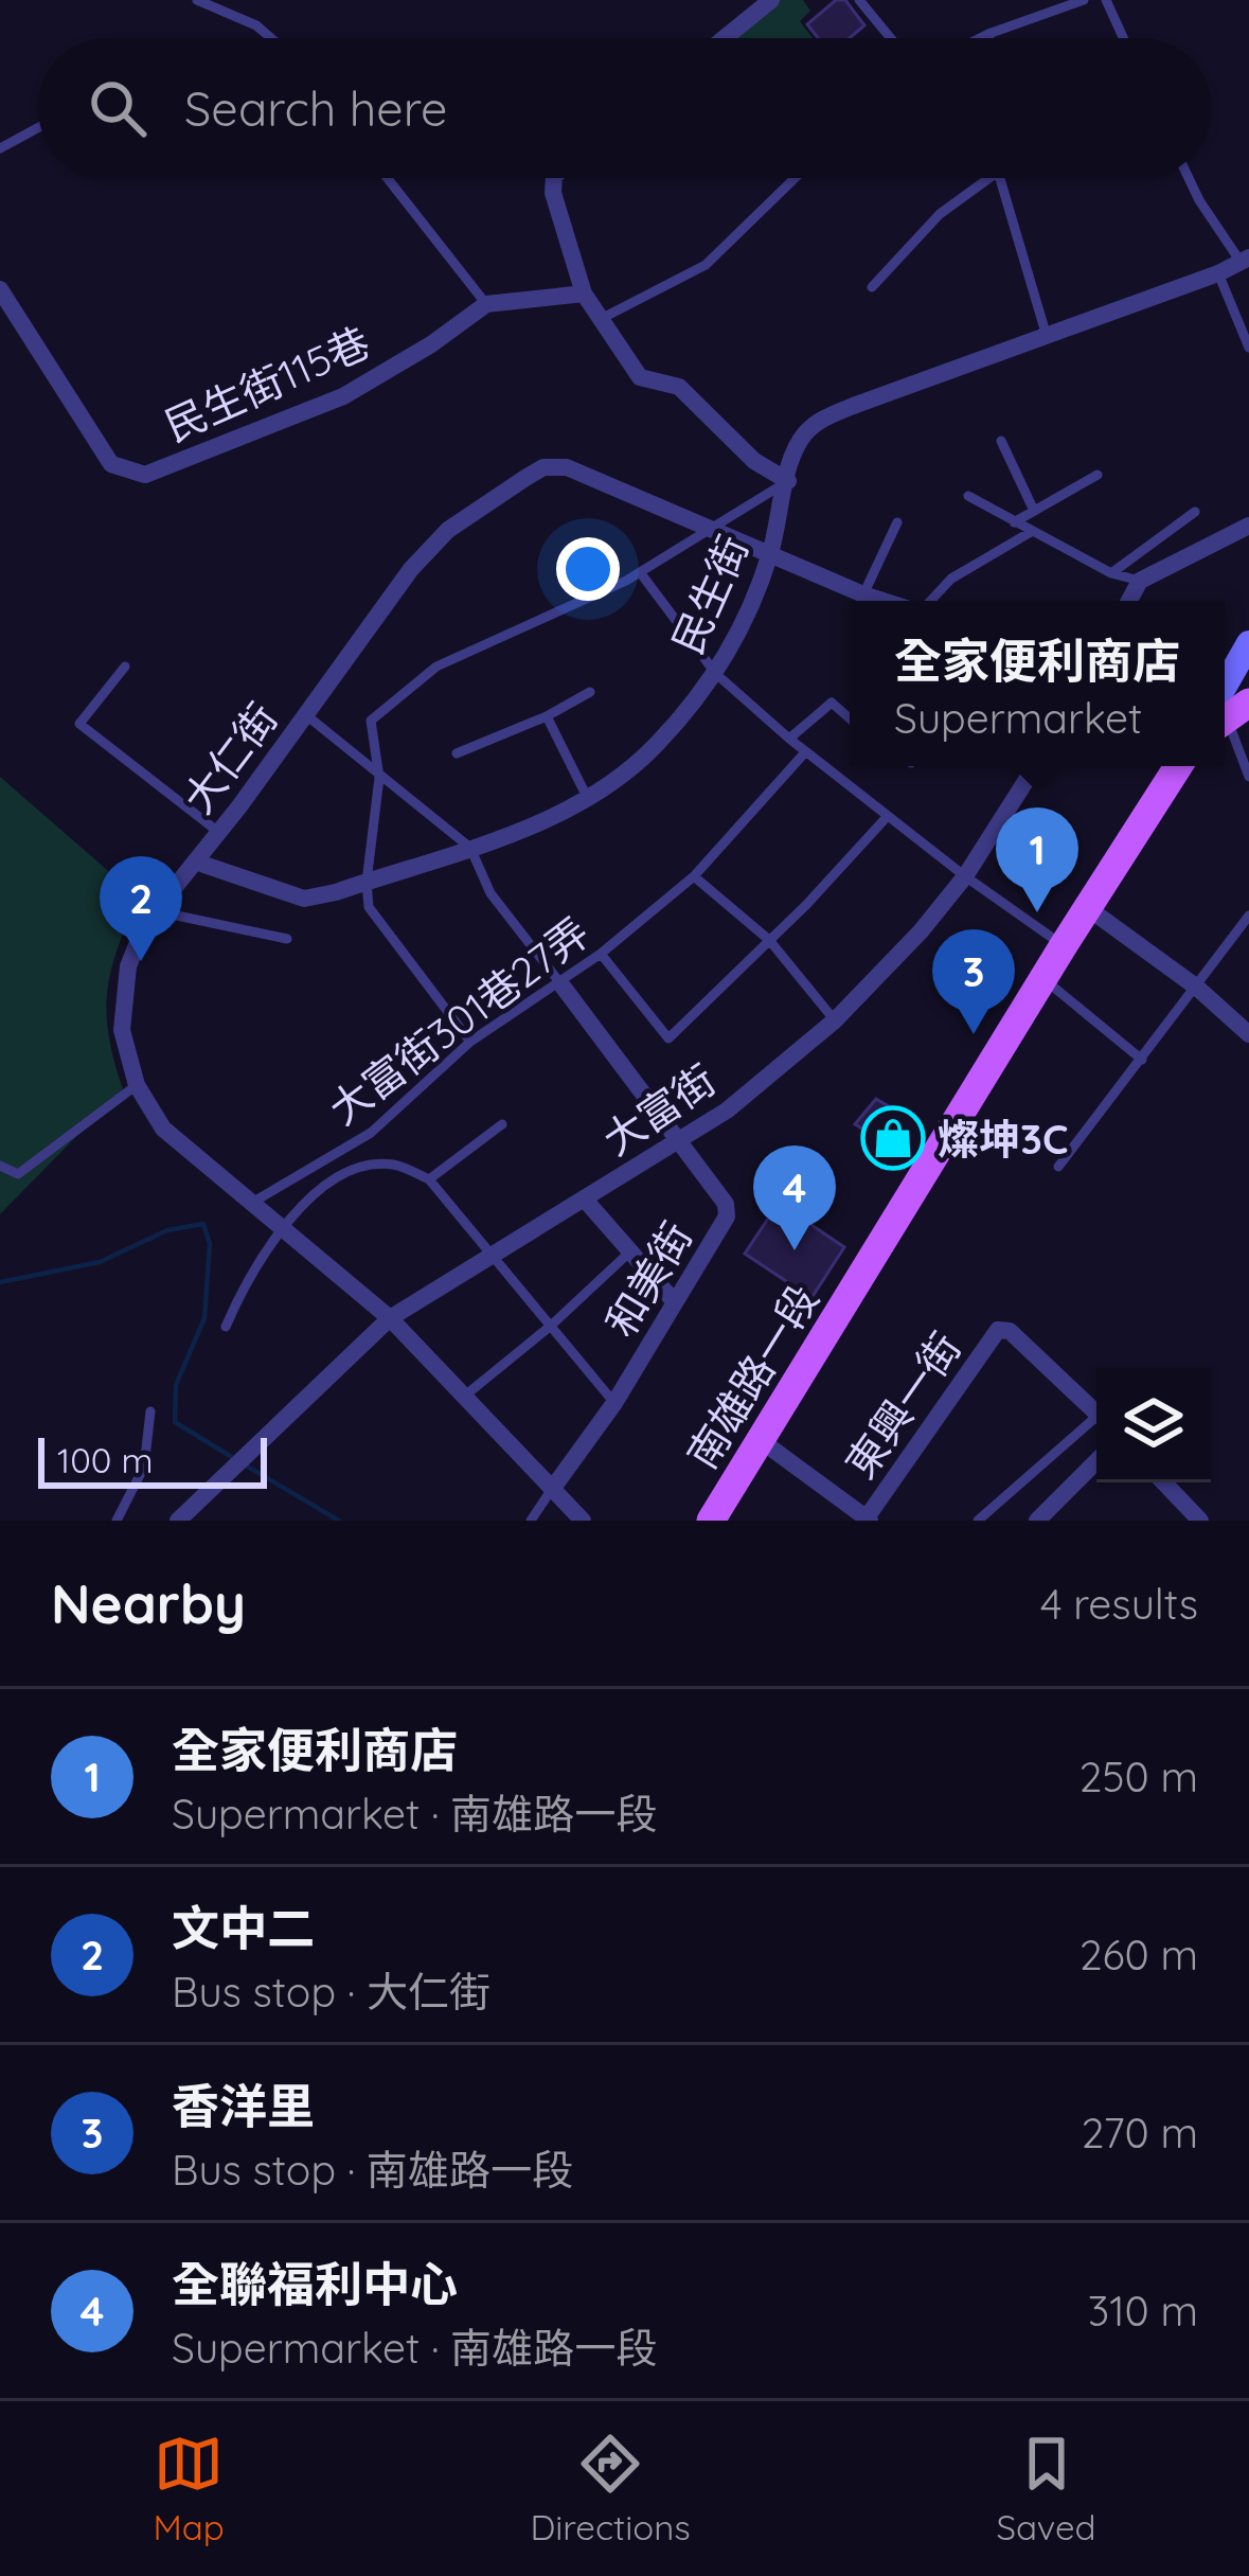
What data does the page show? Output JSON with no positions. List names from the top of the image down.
{
  "streets": {
    "main road": ["南雄路一段"],
    "street": [
      "民生街115巷",
      "民生街",
      "大仁街",
      "大富街",
      "和美街",
      "東興一街"
    ],
    "lane": ["大富街301巷27弄"]
  },
  "crossings": [
    ["民生街", "大仁街"],
    ["大仁街", "大富街301巷27弄"],
    ["大仁街", "大富街"],
    ["大仁街", "和美街"],
    ["大富街301巷27弄", "和美街"],
    ["大富街", "和美街"]
  ],
  "places": {
    "shop": ["燦坤3C"]
  },
  "scale_bar": "100 m",
  "page": {
    "search": "Search here",
    "popup": ["全家便利商店", "Supermarket"],
    "pins": [
      "1",
      "2",
      "3",
      "4"
    ],
    "scale": "100 m",
    "heading": ["Nearby", "4 results"],
    "list": [
      {
        "mark": "1",
        "name": "全家便利商店",
        "note": "Supermarket · 南雄路一段",
        "value": "250 m"
      },
      {
        "mark": "2",
        "name": "文中二",
        "note": "Bus stop · 大仁街",
        "value": "260 m"
      },
      {
        "mark": "3",
        "name": "香洋里",
        "note": "Bus stop · 南雄路一段",
        "value": "270 m"
      },
      {
        "mark": "4",
        "name": "全聯福利中心",
        "note": "Supermarket · 南雄路一段",
        "value": "310 m"
      }
    ],
    "nav": ["Map", "Directions", "Saved"]
  }
}
